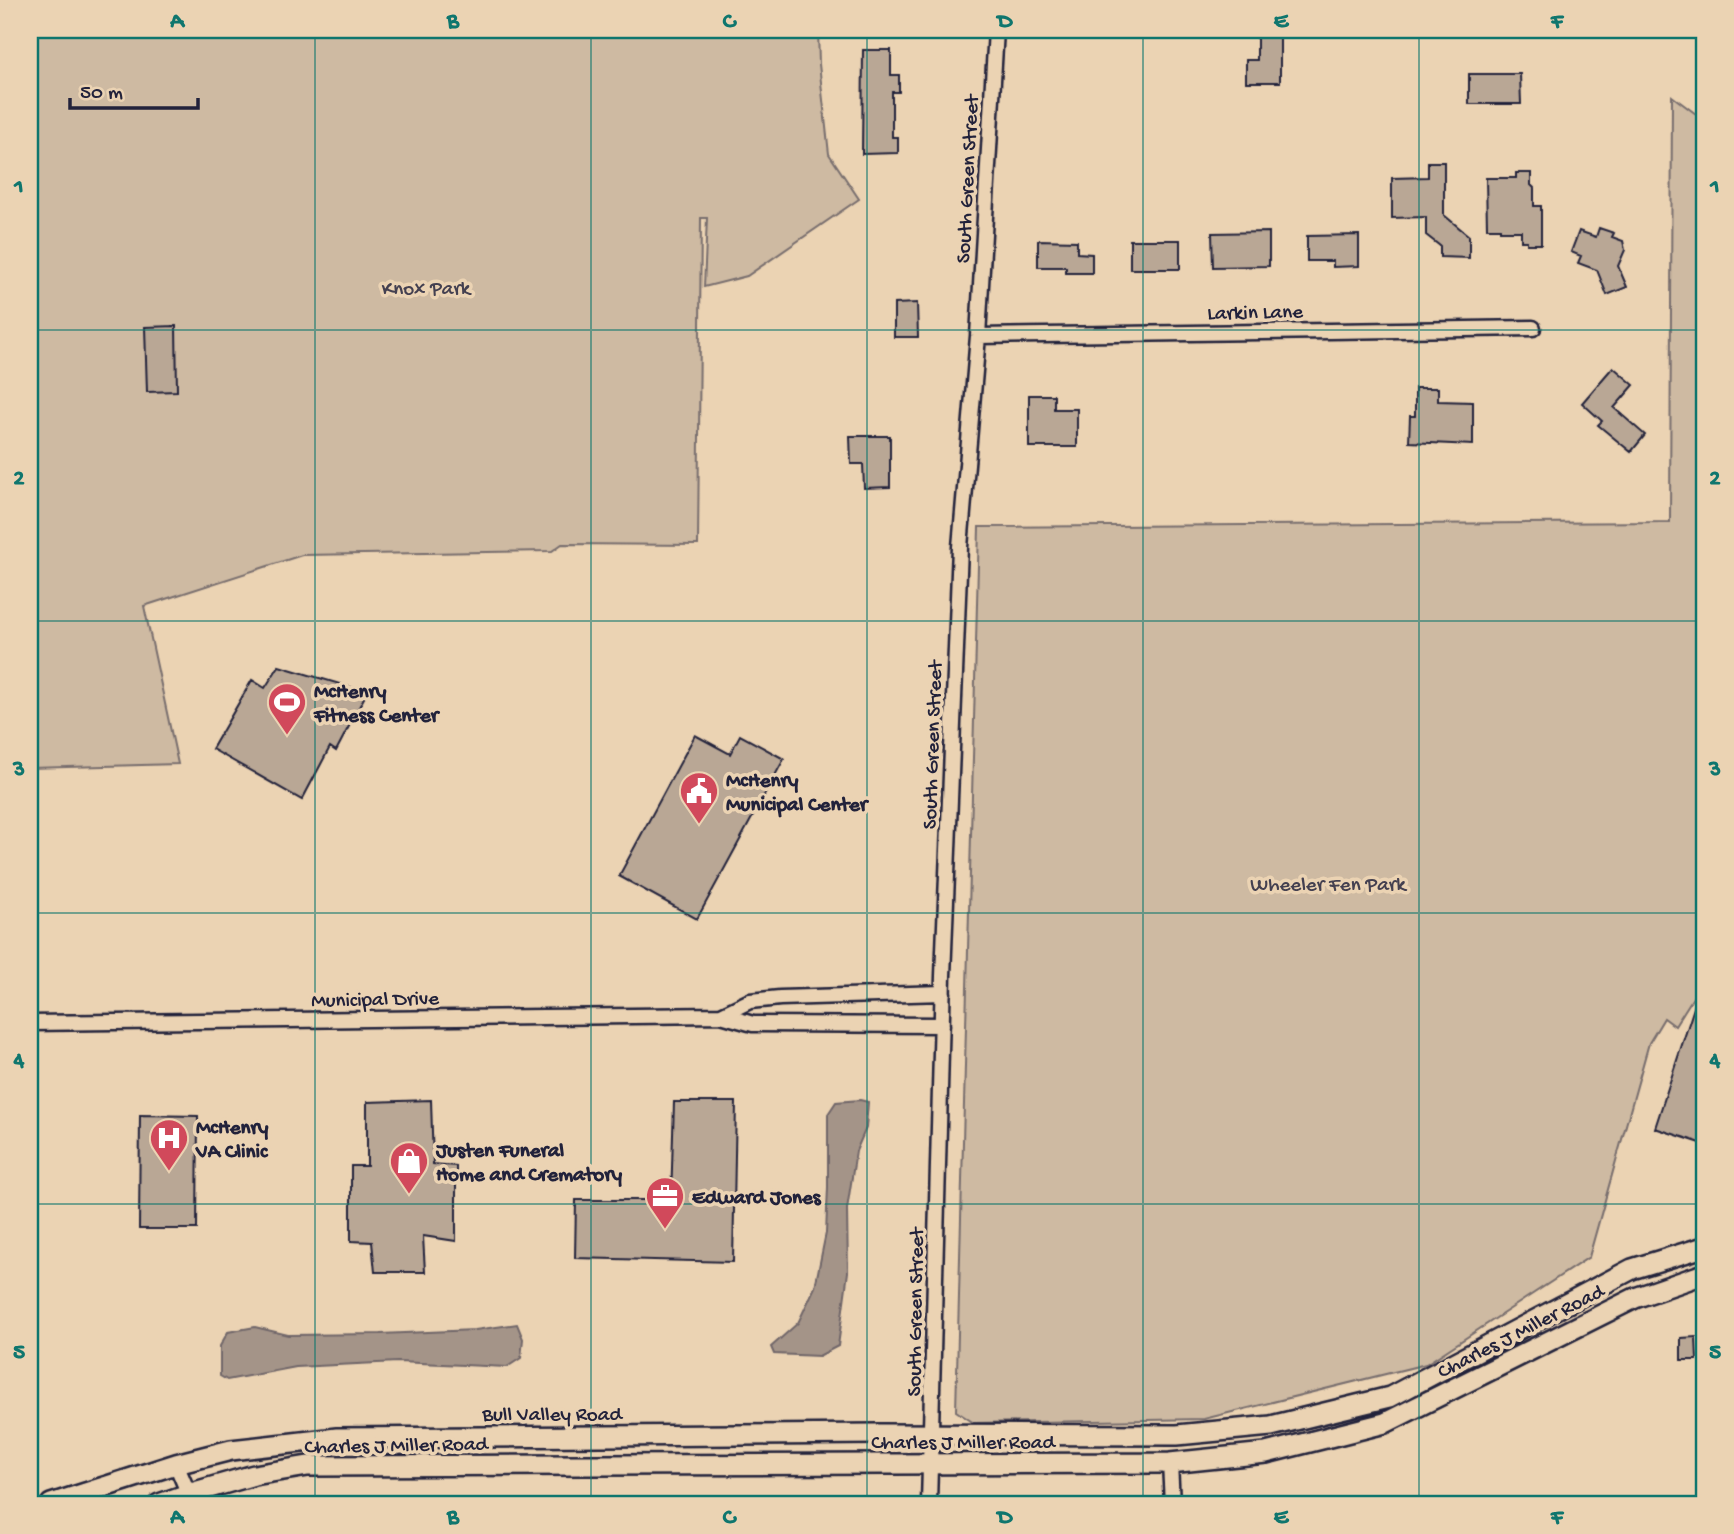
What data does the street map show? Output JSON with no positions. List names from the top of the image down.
{
  "streets": {
    "street": [
      "South Green Street",
      "Larkin Lane",
      "Municipal Drive",
      "Charles J Miller Road",
      "Bull Valley Road"
    ]
  },
  "crossings": [
    ["South Green Street", "Larkin Lane"],
    ["South Green Street", "Municipal Drive"],
    ["South Green Street", "Charles J Miller Road"],
    ["South Green Street", "Bull Valley Road"],
    ["Charles J Miller Road", "Bull Valley Road"]
  ],
  "parks": ["Knox Park", "Wheeler Fen Park"],
  "places": {
    "sports": ["McHenry Fitness Center"],
    "public building": ["McHenry Municipal Center"],
    "hospital": ["McHenry VA Clinic"],
    "shop": ["Justen Funeral Home and Crematory"],
    "office": ["Edward Jones"]
  },
  "scale_bar": "50 m",
  "grid": {
    "columns": [
      "A",
      "B",
      "C",
      "D",
      "E",
      "F"
    ],
    "rows": [
      "1",
      "2",
      "3",
      "4",
      "5"
    ]
  }
}
